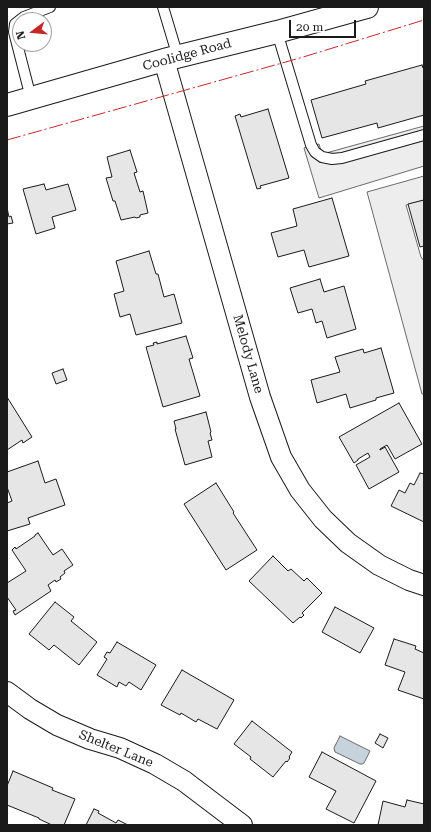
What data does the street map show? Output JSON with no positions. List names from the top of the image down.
{
  "streets": {
    "street": ["Coolidge Road", "Melody Lane", "Shelter Lane"]
  },
  "crossings": [
    ["Coolidge Road", "Melody Lane"]
  ],
  "scale_bar": "20 m",
  "north": "left"
}
